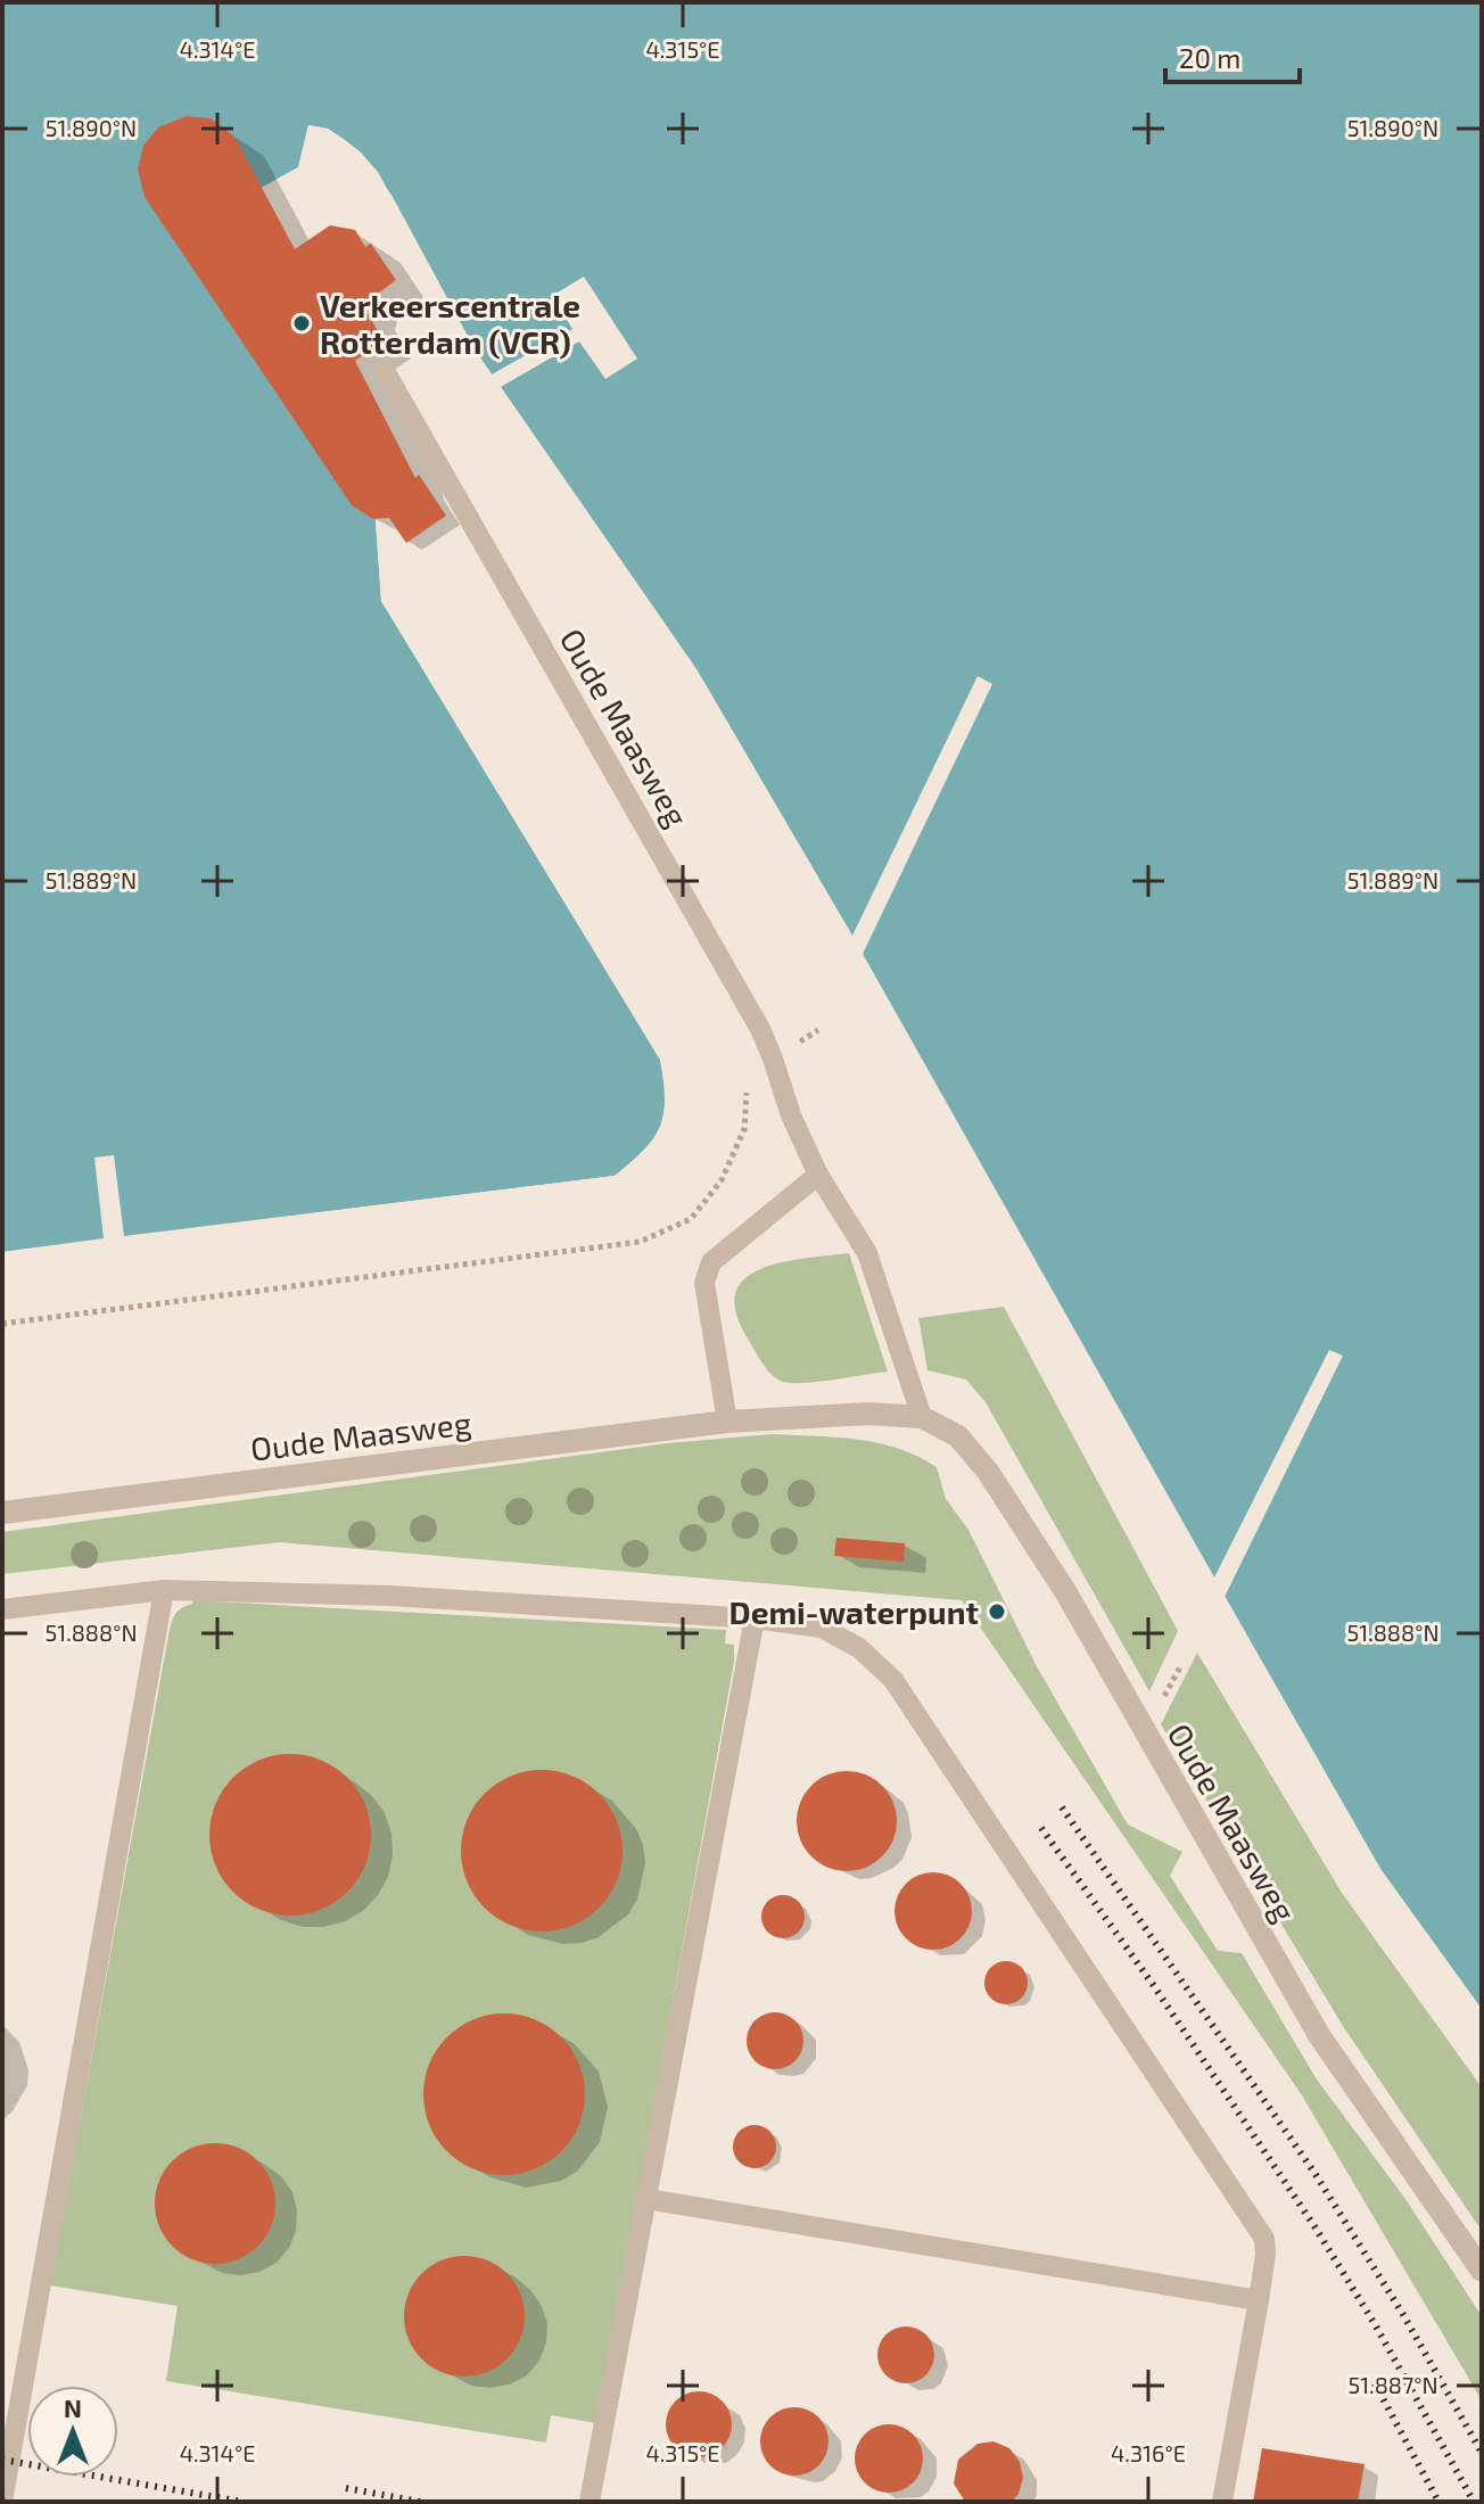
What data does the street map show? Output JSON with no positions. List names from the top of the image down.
{
  "streets": {
    "street": ["Oude Maasweg"]
  },
  "places": ["Verkeerscentrale Rotterdam (VCR)", "Demi-waterpunt"],
  "scale_bar": "20 m",
  "north": "top",
  "coordinates": [
    "4.314°E",
    "4.315°E",
    "51.890°N",
    "51.889°N",
    "51.888°N",
    "51.887°N",
    "4.316°E"
  ]
}
